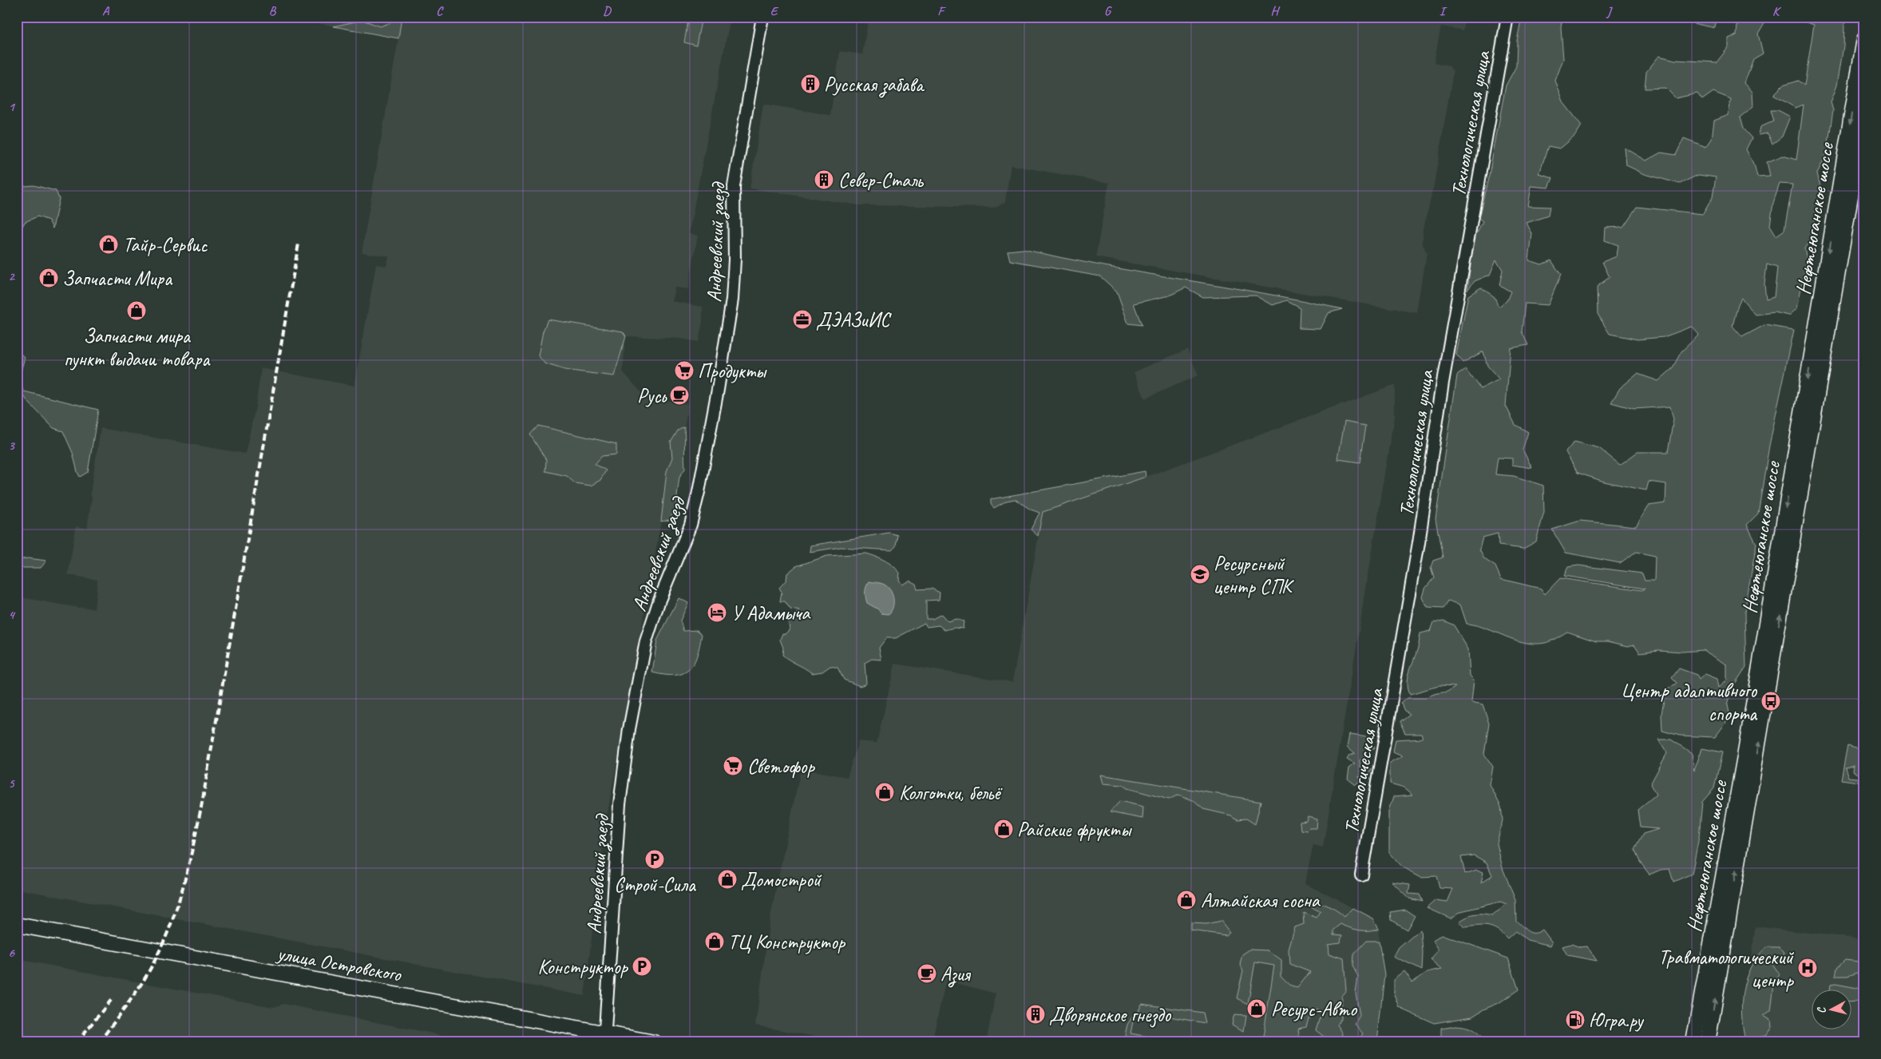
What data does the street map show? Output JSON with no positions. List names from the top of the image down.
{
  "streets": {
    "main road": ["Нефтеюганское шоссе", "улица Островского"],
    "street": ["Технологическая улица", "Андреевский заезд"]
  },
  "crossings": [
    ["Андреевский заезд", "улица Островского"]
  ],
  "places": {
    "building": ["Русская забава", "Север-Сталь", "Дворянское гнездо"],
    "shop": [
      "Тайр-Сервис",
      "Запчасти Мира",
      "Запчасти мира пункт выдачи товара",
      "Колготки, бельё",
      "Райские фрукты",
      "Домострой",
      "Алтайская сосна",
      "ТЦ Конструктор",
      "Ресурс-Авто"
    ],
    "office": ["ДЭАЗиИС"],
    "supermarket": ["Продукты", "Светофор"],
    "cafe": ["Русь", "Азия"],
    "school or university": ["Ресурсный центр СПК"],
    "hotel": ["У Адамыча"],
    "bus stop": ["Центр адаптивного спорта"],
    "parking": ["Строй-Сила", "Конструктор"],
    "hospital": ["Травматологический центр"],
    "fuel station": ["Югра.ру"]
  },
  "north": "left",
  "grid": {
    "columns": [
      "A",
      "B",
      "C",
      "D",
      "E",
      "F",
      "G",
      "H",
      "I",
      "J",
      "K"
    ],
    "rows": [
      "1",
      "2",
      "3",
      "4",
      "5",
      "6"
    ]
  }
}
